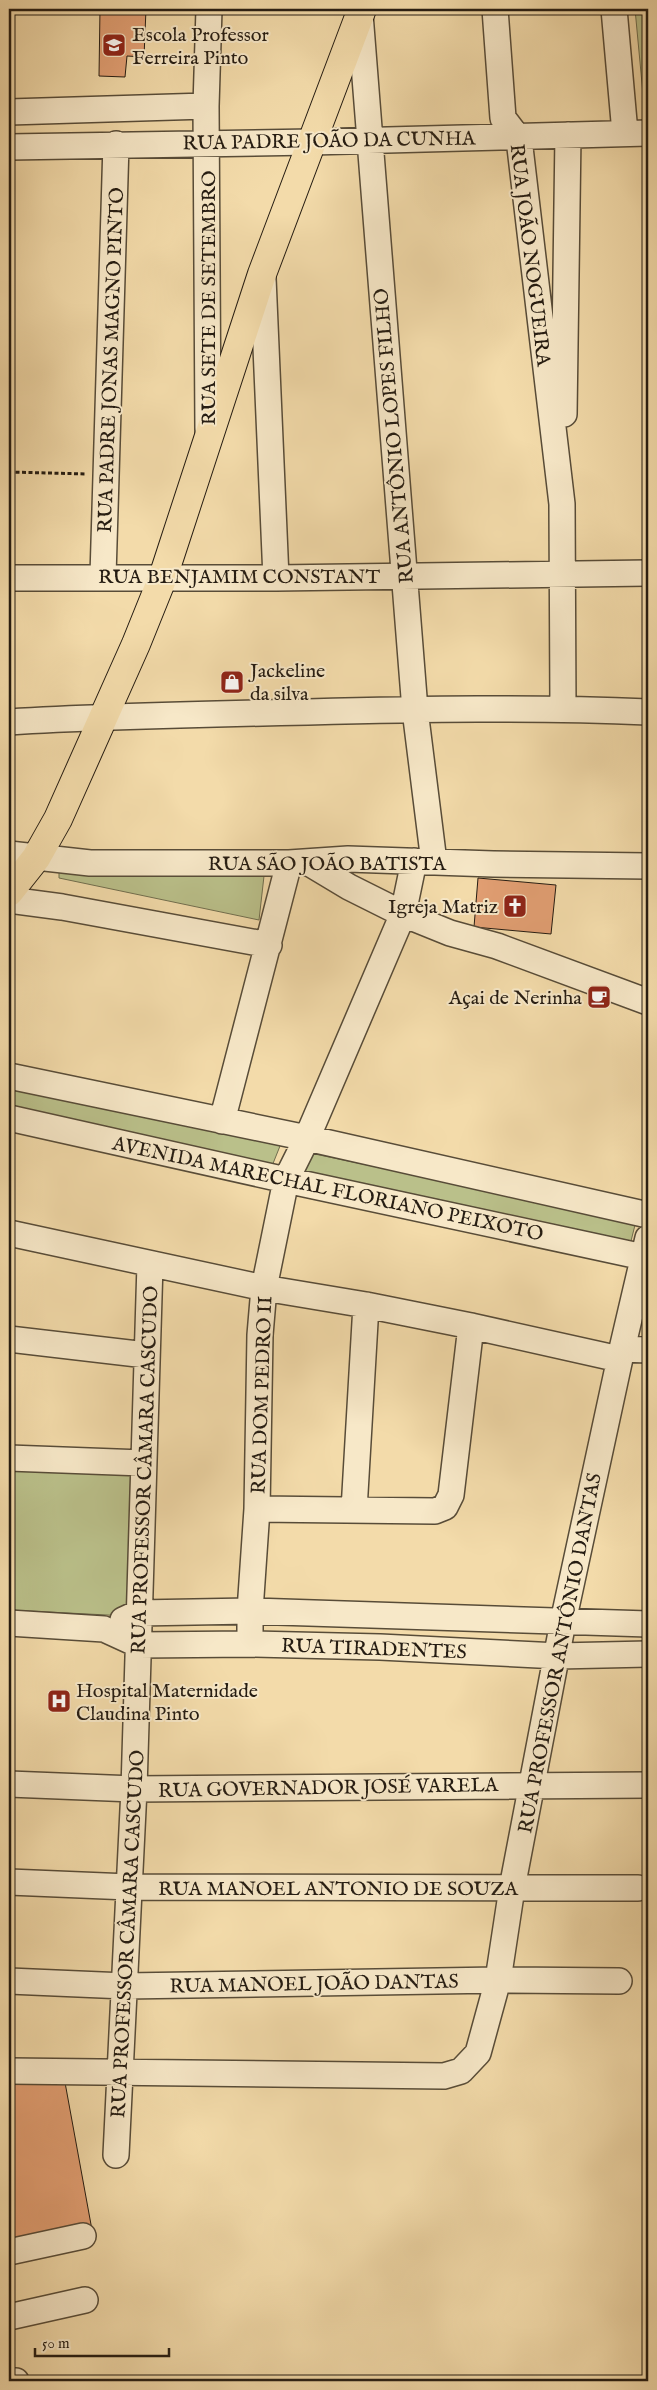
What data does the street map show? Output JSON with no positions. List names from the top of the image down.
{
  "streets": {
    "street": [
      "RUA PADRE JOÃO DA CUNHA",
      "RUA JOÃO NOGUEIRA",
      "RUA SETE DE SETEMBRO",
      "RUA PADRE JONAS MAGNO PINTO",
      "RUA ANTÔNIO LOPES FILHO",
      "RUA BENJAMIM CONSTANT",
      "RUA SÃO JOÃO BATISTA",
      "AVENIDA MARECHAL FLORIANO PEIXOTO",
      "RUA DOM PEDRO II",
      "RUA PROFESSOR CÂMARA CASCUDO",
      "RUA TIRADENTES",
      "RUA PROFESSOR ANTÔNIO DANTAS",
      "RUA GOVERNADOR JOSÉ VARELA",
      "RUA MANOEL ANTONIO DE SOUZA",
      "RUA MANOEL JOÃO DANTAS"
    ]
  },
  "crossings": [
    ["RUA PADRE JOÃO DA CUNHA", "RUA JOÃO NOGUEIRA"],
    ["RUA PADRE JOÃO DA CUNHA", "RUA SETE DE SETEMBRO"],
    ["RUA PADRE JOÃO DA CUNHA", "RUA PADRE JONAS MAGNO PINTO"],
    ["RUA PADRE JOÃO DA CUNHA", "RUA ANTÔNIO LOPES FILHO"],
    ["RUA JOÃO NOGUEIRA", "RUA BENJAMIM CONSTANT"],
    ["RUA PADRE JONAS MAGNO PINTO", "RUA BENJAMIM CONSTANT"],
    ["RUA ANTÔNIO LOPES FILHO", "RUA BENJAMIM CONSTANT"],
    ["RUA ANTÔNIO LOPES FILHO", "RUA SÃO JOÃO BATISTA"],
    ["RUA ANTÔNIO LOPES FILHO", "RUA DOM PEDRO II"],
    ["AVENIDA MARECHAL FLORIANO PEIXOTO", "RUA DOM PEDRO II"],
    ["AVENIDA MARECHAL FLORIANO PEIXOTO", "RUA PROFESSOR ANTÔNIO DANTAS"],
    ["RUA DOM PEDRO II", "RUA TIRADENTES"],
    ["RUA PROFESSOR CÂMARA CASCUDO", "RUA TIRADENTES"],
    ["RUA PROFESSOR CÂMARA CASCUDO", "RUA PROFESSOR ANTÔNIO DANTAS"],
    ["RUA PROFESSOR CÂMARA CASCUDO", "RUA GOVERNADOR JOSÉ VARELA"],
    ["RUA PROFESSOR CÂMARA CASCUDO", "RUA MANOEL ANTONIO DE SOUZA"],
    ["RUA PROFESSOR CÂMARA CASCUDO", "RUA MANOEL JOÃO DANTAS"],
    ["RUA TIRADENTES", "RUA PROFESSOR ANTÔNIO DANTAS"],
    ["RUA PROFESSOR ANTÔNIO DANTAS", "RUA GOVERNADOR JOSÉ VARELA"],
    ["RUA PROFESSOR ANTÔNIO DANTAS", "RUA MANOEL ANTONIO DE SOUZA"],
    ["RUA PROFESSOR ANTÔNIO DANTAS", "RUA MANOEL JOÃO DANTAS"]
  ],
  "places": {
    "school or university": ["Escola Professor Ferreira Pinto"],
    "shop": ["Jackeline da silva"],
    "church": ["Igreja Matriz"],
    "cafe": ["Açai de Nerinha"],
    "hospital": ["Hospital Maternidade Claudina Pinto"]
  },
  "scale_bar": "50 m"
}
